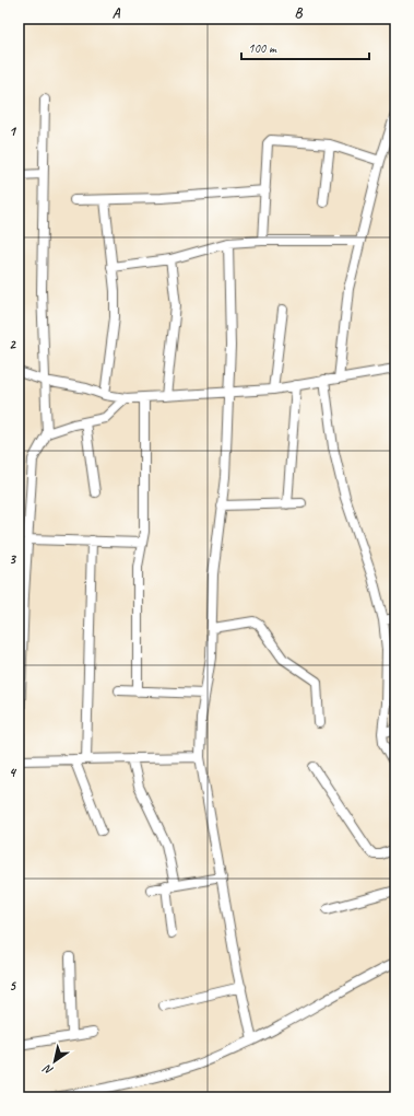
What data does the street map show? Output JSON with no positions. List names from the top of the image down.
{
  "scale_bar": "100 m",
  "north": "bottom left",
  "grid": {
    "columns": ["A", "B"],
    "rows": [
      "1",
      "2",
      "3",
      "4",
      "5"
    ]
  }
}
